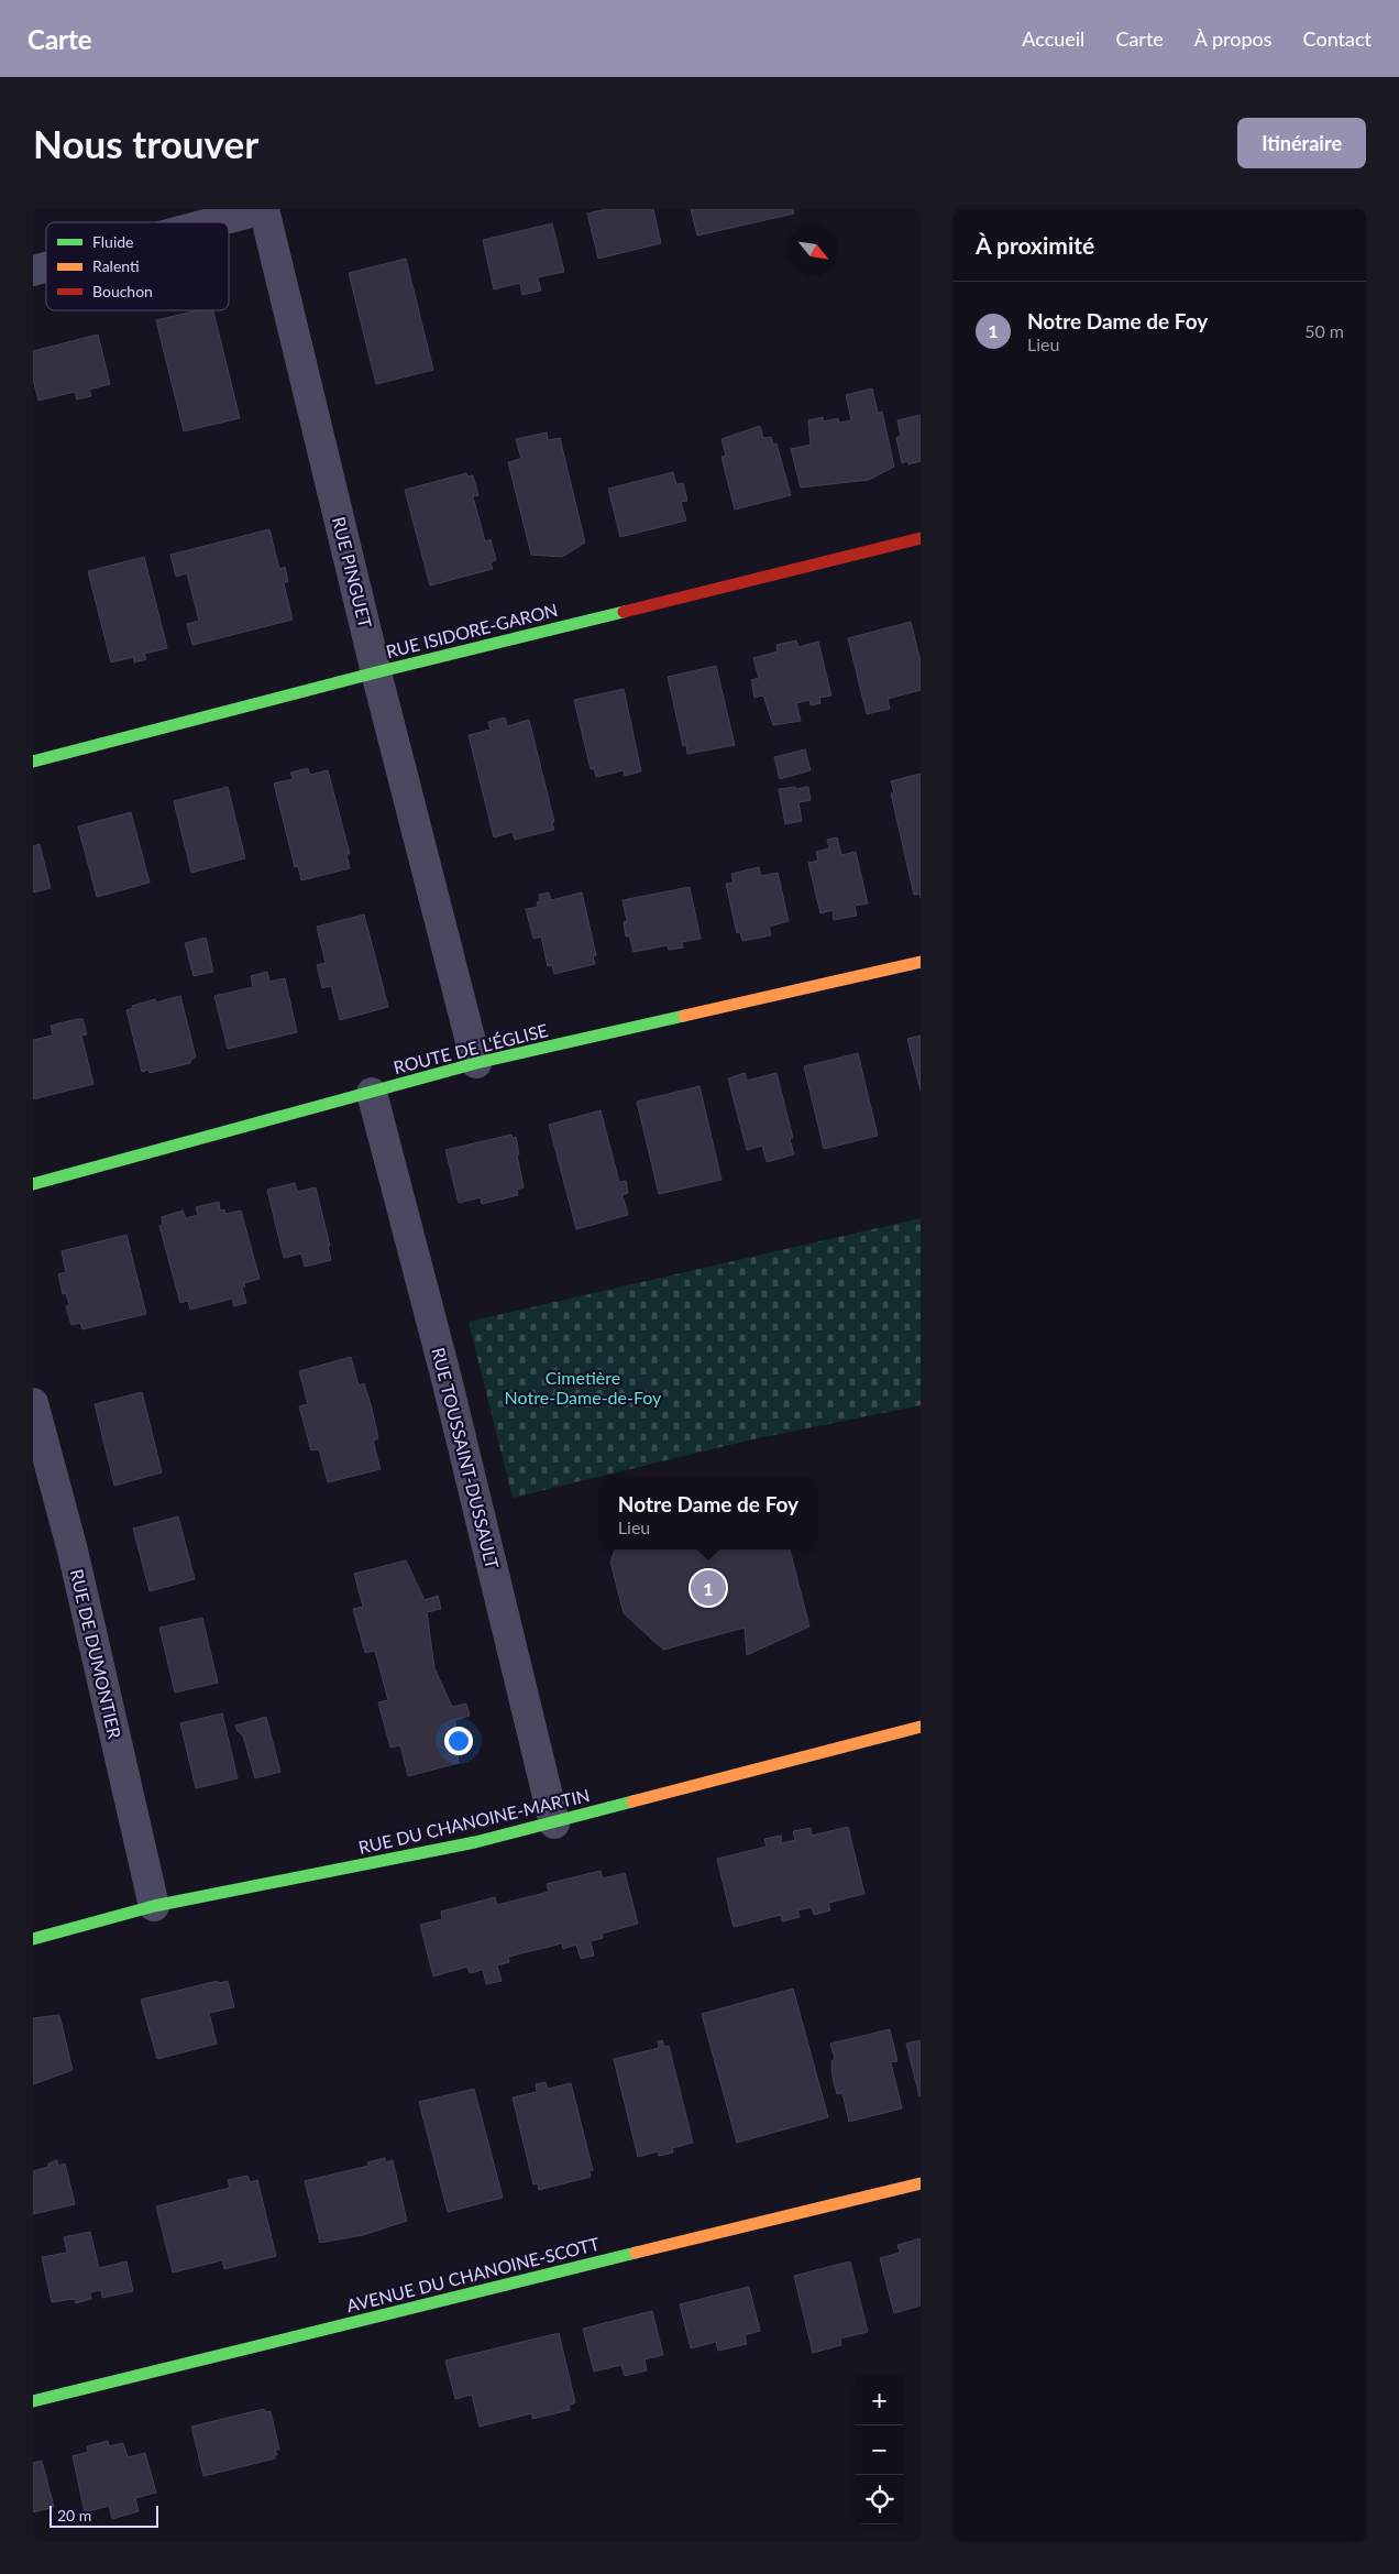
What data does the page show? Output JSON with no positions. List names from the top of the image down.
{
  "streets": {
    "street": [
      "RUE PINGUET",
      "RUE ISIDORE-GARON",
      "ROUTE DE L'ÉGLISE",
      "RUE TOUSSAINT-DUSSAULT",
      "RUE DE DUMONTIER",
      "RUE DU CHANOINE-MARTIN",
      "AVENUE DU CHANOINE-SCOTT"
    ]
  },
  "crossings": [
    ["RUE PINGUET", "RUE ISIDORE-GARON"],
    ["RUE PINGUET", "ROUTE DE L'ÉGLISE"],
    ["ROUTE DE L'ÉGLISE", "RUE TOUSSAINT-DUSSAULT"],
    ["RUE TOUSSAINT-DUSSAULT", "RUE DU CHANOINE-MARTIN"],
    ["RUE DE DUMONTIER", "RUE DU CHANOINE-MARTIN"]
  ],
  "parks": ["Cimetière Notre-Dame-de-Foy"],
  "legend": ["Fluide", "Ralenti", "Bouchon"],
  "scale_bar": "20 m",
  "north": "bottom right",
  "page": {
    "header": "Carte",
    "nav": [
      "Accueil",
      "Carte",
      "À propos",
      "Contact"
    ],
    "buttons": "Itinéraire",
    "title": "Nous trouver",
    "heading": "À proximité",
    "list": [
      {
        "mark": "1",
        "name": "Notre Dame de Foy",
        "note": "Lieu",
        "value": "50 m"
      }
    ],
    "popup": ["Notre Dame de Foy", "Lieu"],
    "pins": "1",
    "map_buttons": ["+", "−"],
    "scale": "20 m"
  }
}
